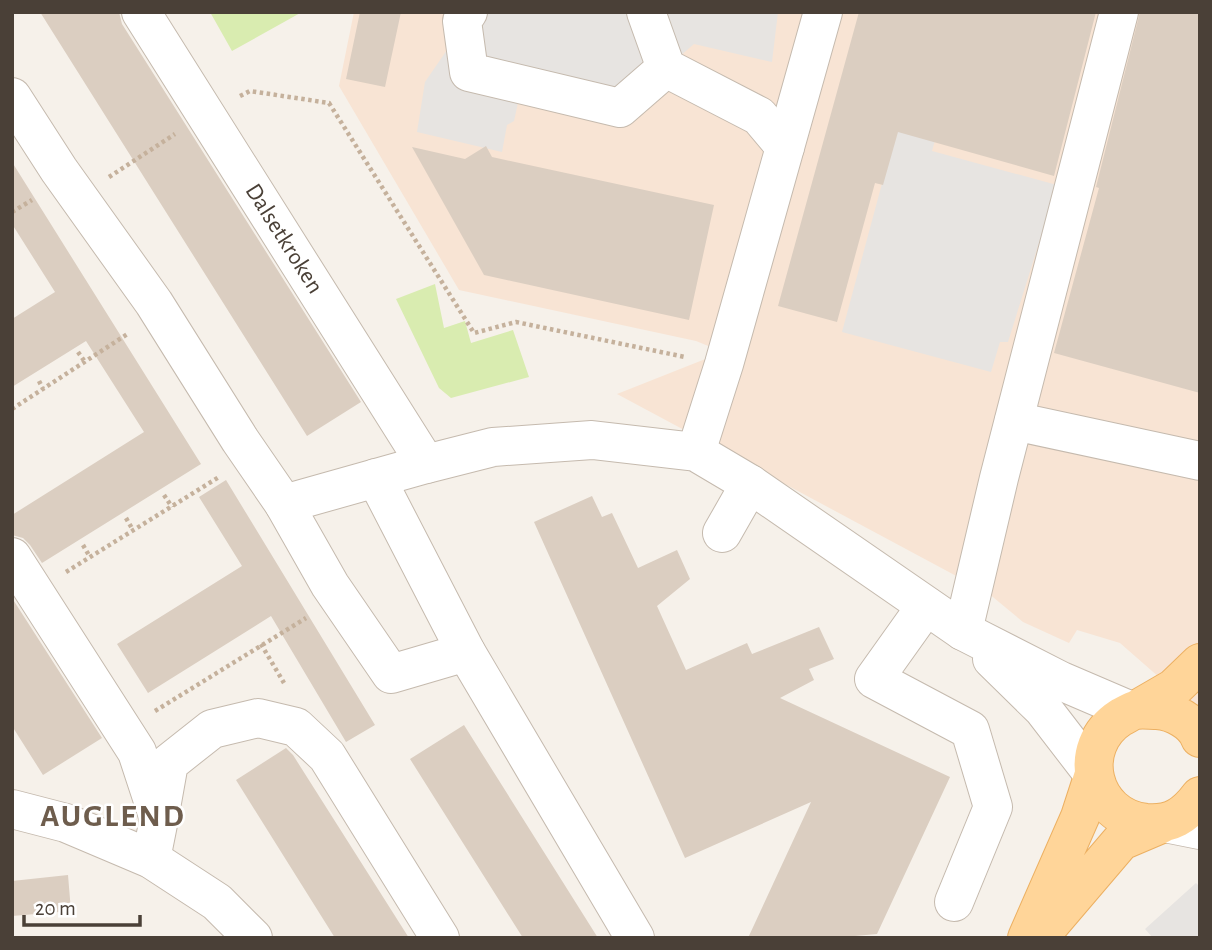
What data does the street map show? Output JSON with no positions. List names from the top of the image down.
{
  "streets": {
    "street": ["Dalsetkroken"]
  },
  "districts": ["AUGLEND"],
  "scale_bar": "20 m"
}
